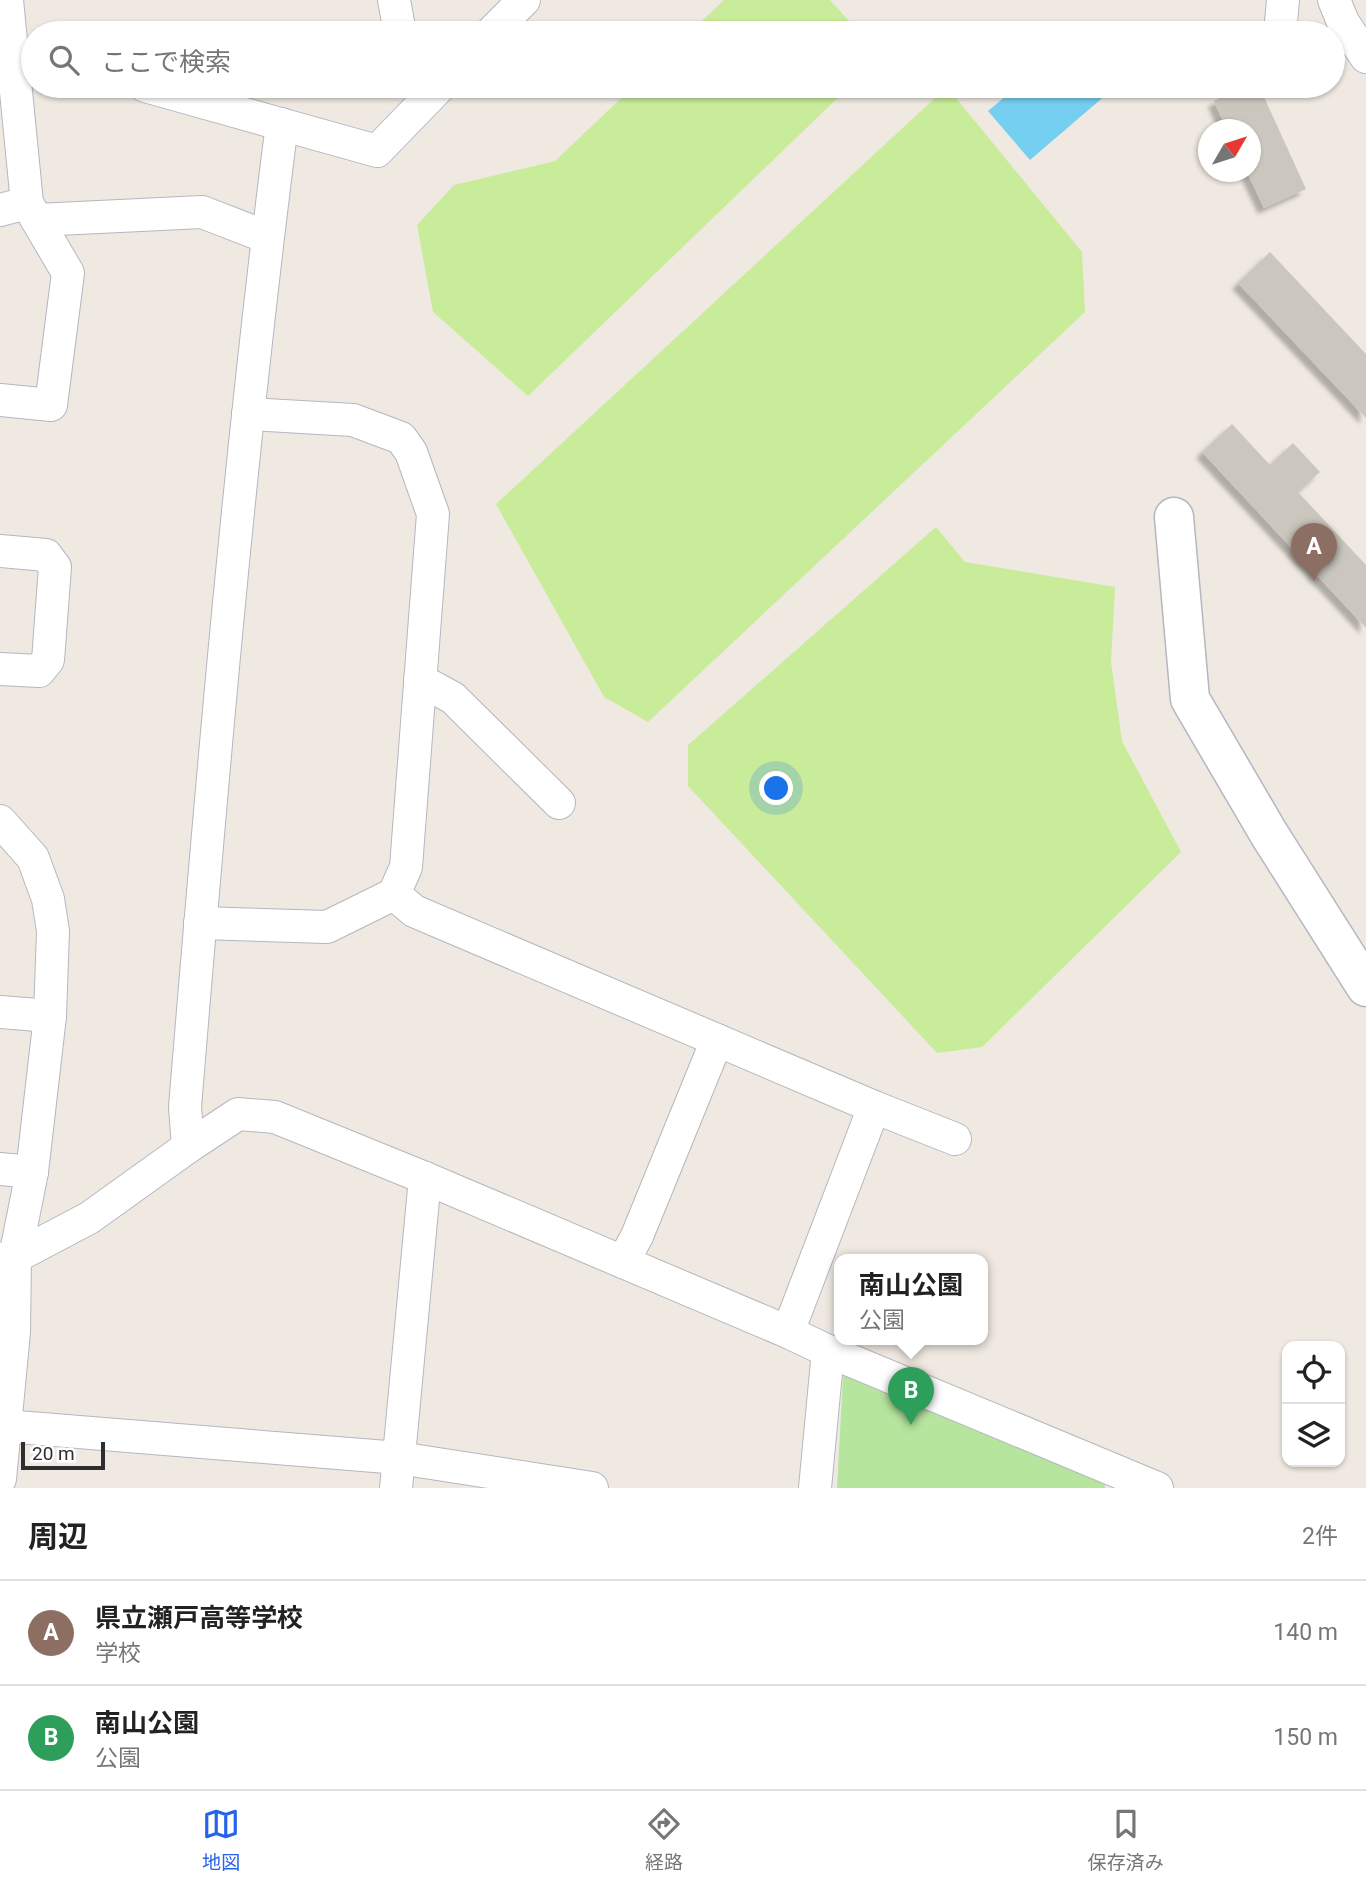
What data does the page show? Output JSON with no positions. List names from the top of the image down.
{
  "scale_bar": "20 m",
  "north": "top right",
  "page": {
    "search": "ここで検索",
    "pins": ["A", "B"],
    "popup": ["南山公園", "公園"],
    "scale": "20 m",
    "heading": ["周辺", "2件"],
    "list": [
      {
        "mark": "A",
        "name": "県立瀬戸高等学校",
        "note": "学校",
        "value": "140 m"
      },
      {
        "mark": "B",
        "name": "南山公園",
        "note": "公園",
        "value": "150 m"
      }
    ],
    "nav": ["地図", "経路", "保存済み"]
  }
}
